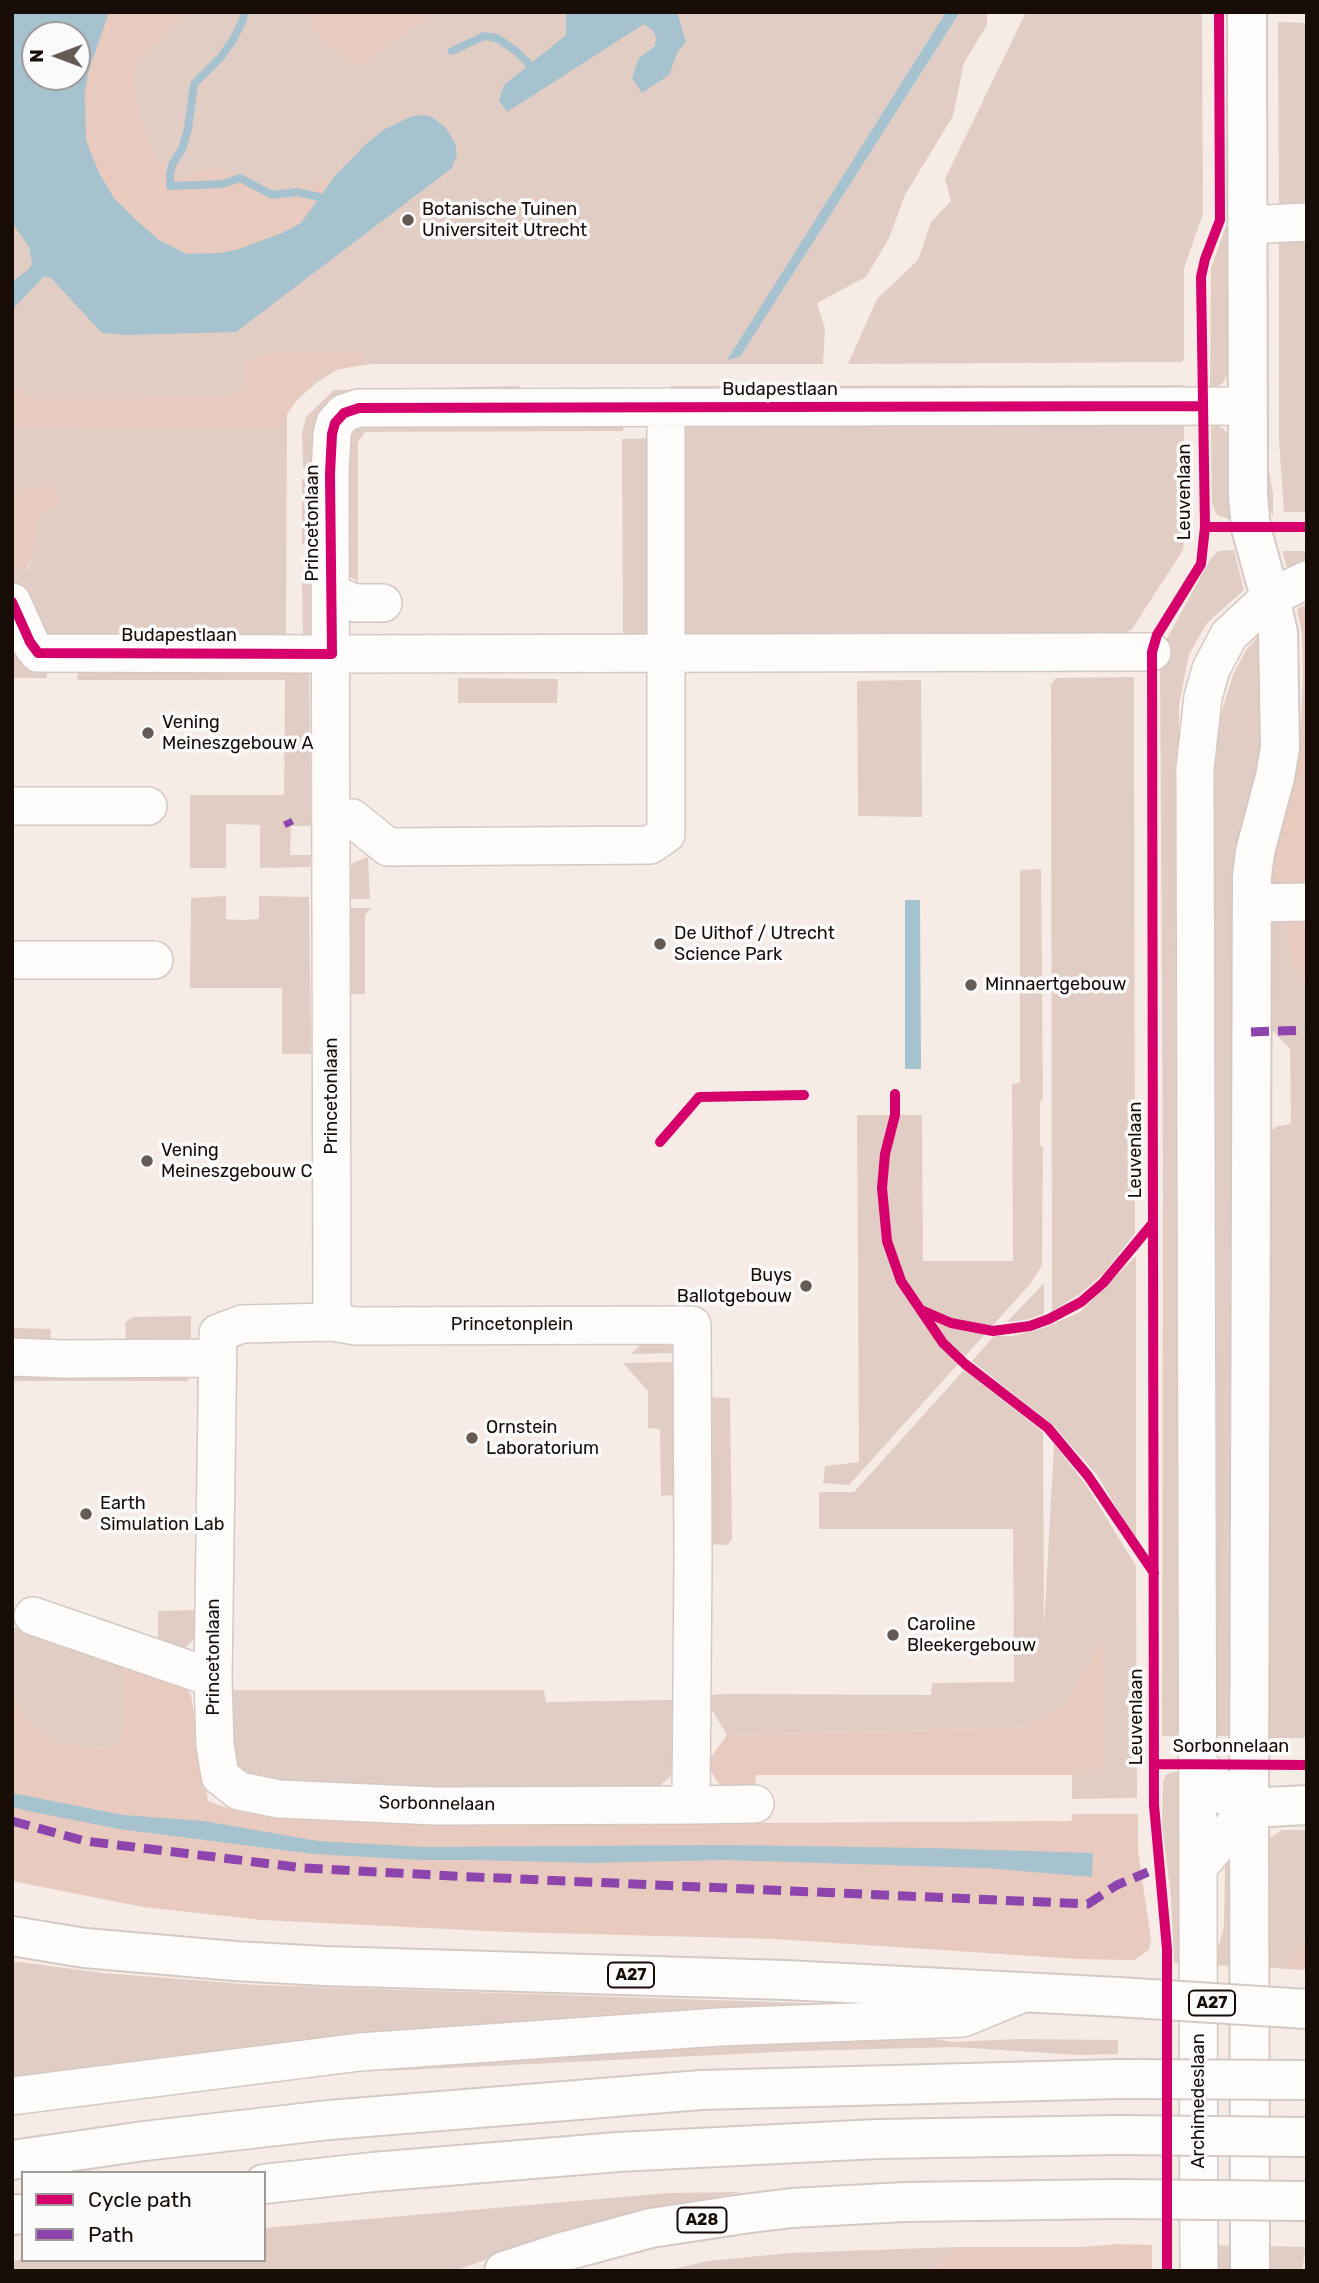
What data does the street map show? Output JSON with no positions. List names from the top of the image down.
{
  "streets": {
    "main road": ["A27", "A28"],
    "street": [
      "Budapestlaan",
      "Princetonlaan",
      "Princetonplein",
      "Sorbonnelaan",
      "Archimedeslaan"
    ],
    "cycle path": ["Leuvenlaan"]
  },
  "crossings": [
    ["Budapestlaan", "Princetonlaan"],
    ["Princetonlaan", "Princetonplein"],
    ["Princetonlaan", "Sorbonnelaan"],
    ["Princetonplein", "Sorbonnelaan"],
    ["Sorbonnelaan", "Archimedeslaan"]
  ],
  "places": [
    "Botanische Tuinen Universiteit Utrecht",
    "Vening Meineszgebouw A",
    "De Uithof / Utrecht Science Park",
    "Minnaertgebouw",
    "Vening Meineszgebouw C",
    "Buys Ballotgebouw",
    "Ornstein Laboratorium",
    "Earth Simulation Lab",
    "Caroline Bleekergebouw"
  ],
  "legend": ["Cycle path", "Path"],
  "north": "left"
}
